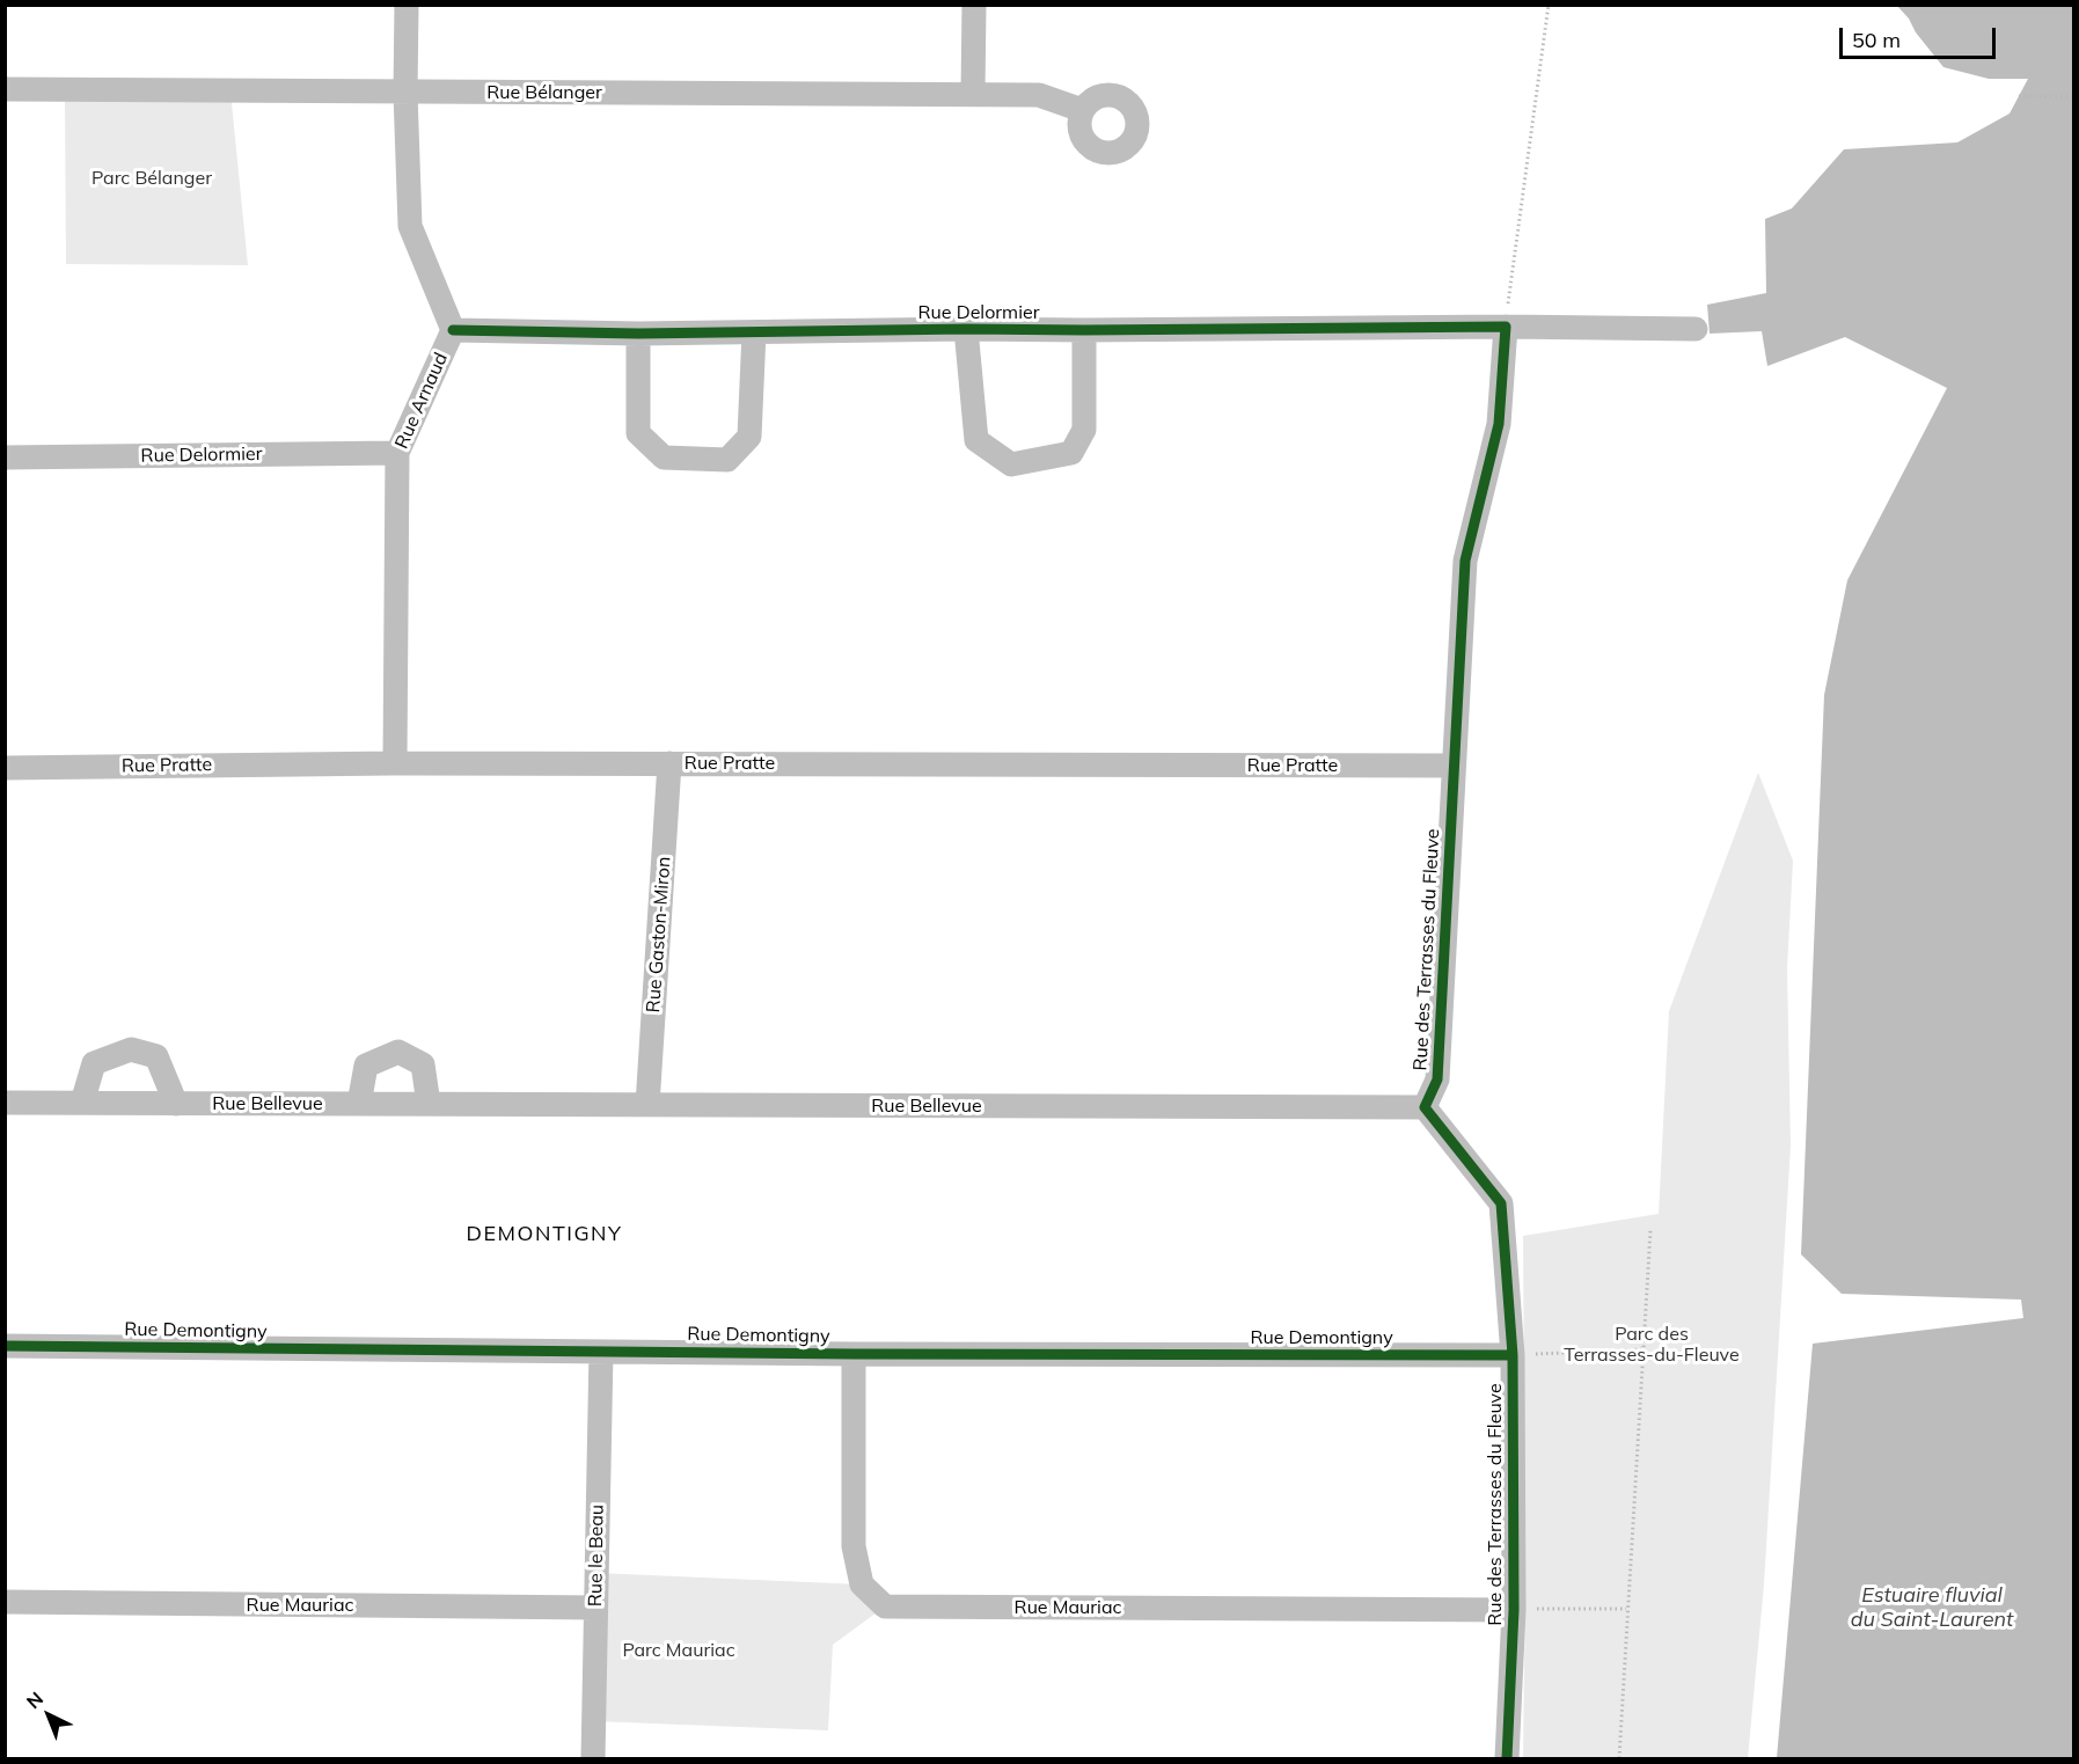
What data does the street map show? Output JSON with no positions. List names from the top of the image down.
{
  "streets": {
    "street": [
      "Rue Bélanger",
      "Rue Delormier",
      "Rue Arnaud",
      "Rue Pratte",
      "Rue Gaston-Miron",
      "Rue des Terrasses du Fleuve",
      "Rue Bellevue",
      "Rue Demontigny",
      "Rue le Beau",
      "Rue Mauriac"
    ]
  },
  "crossings": [
    ["Rue Bélanger", "Rue Arnaud"],
    ["Rue Delormier", "Rue Arnaud"],
    ["Rue Delormier", "Rue des Terrasses du Fleuve"],
    ["Rue Arnaud", "Rue Pratte"],
    ["Rue Pratte", "Rue Gaston-Miron"],
    ["Rue Pratte", "Rue des Terrasses du Fleuve"],
    ["Rue Gaston-Miron", "Rue Bellevue"],
    ["Rue des Terrasses du Fleuve", "Rue Bellevue"],
    ["Rue des Terrasses du Fleuve", "Rue Demontigny"],
    ["Rue des Terrasses du Fleuve", "Rue Mauriac"],
    ["Rue Demontigny", "Rue le Beau"],
    ["Rue Demontigny", "Rue Mauriac"],
    ["Rue le Beau", "Rue Mauriac"]
  ],
  "districts": ["DEMONTIGNY"],
  "water": ["Estuaire fluvial du Saint-Laurent"],
  "parks": ["Parc Bélanger", "Parc des Terrasses-du-Fleuve", "Parc Mauriac"],
  "scale_bar": "50 m",
  "north": "top left"
}
